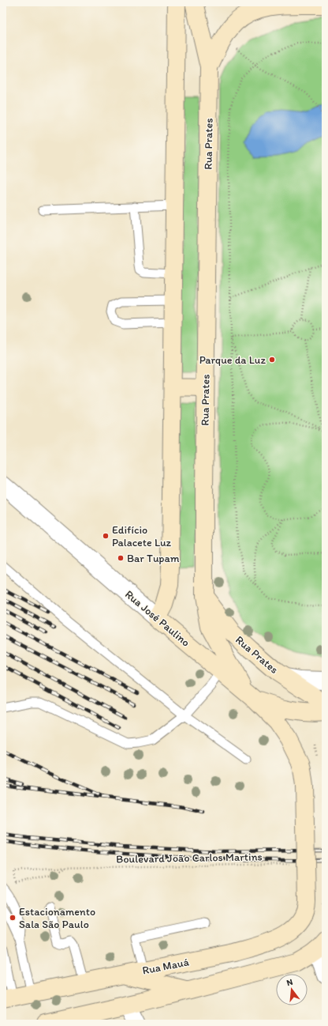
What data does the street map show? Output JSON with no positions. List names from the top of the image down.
{
  "streets": {
    "main road": ["Rua Prates", "Rua José Paulino", "Rua Mauá"],
    "path": ["Boulevard João Carlos Martins"]
  },
  "crossings": [
    ["Rua José Paulino", "Rua Mauá"]
  ],
  "places": [
    "Parque da Luz",
    "Edifício Palacete Luz",
    "Bar Tupam",
    "Estacionamento Sala São Paulo"
  ],
  "north": "top"
}
